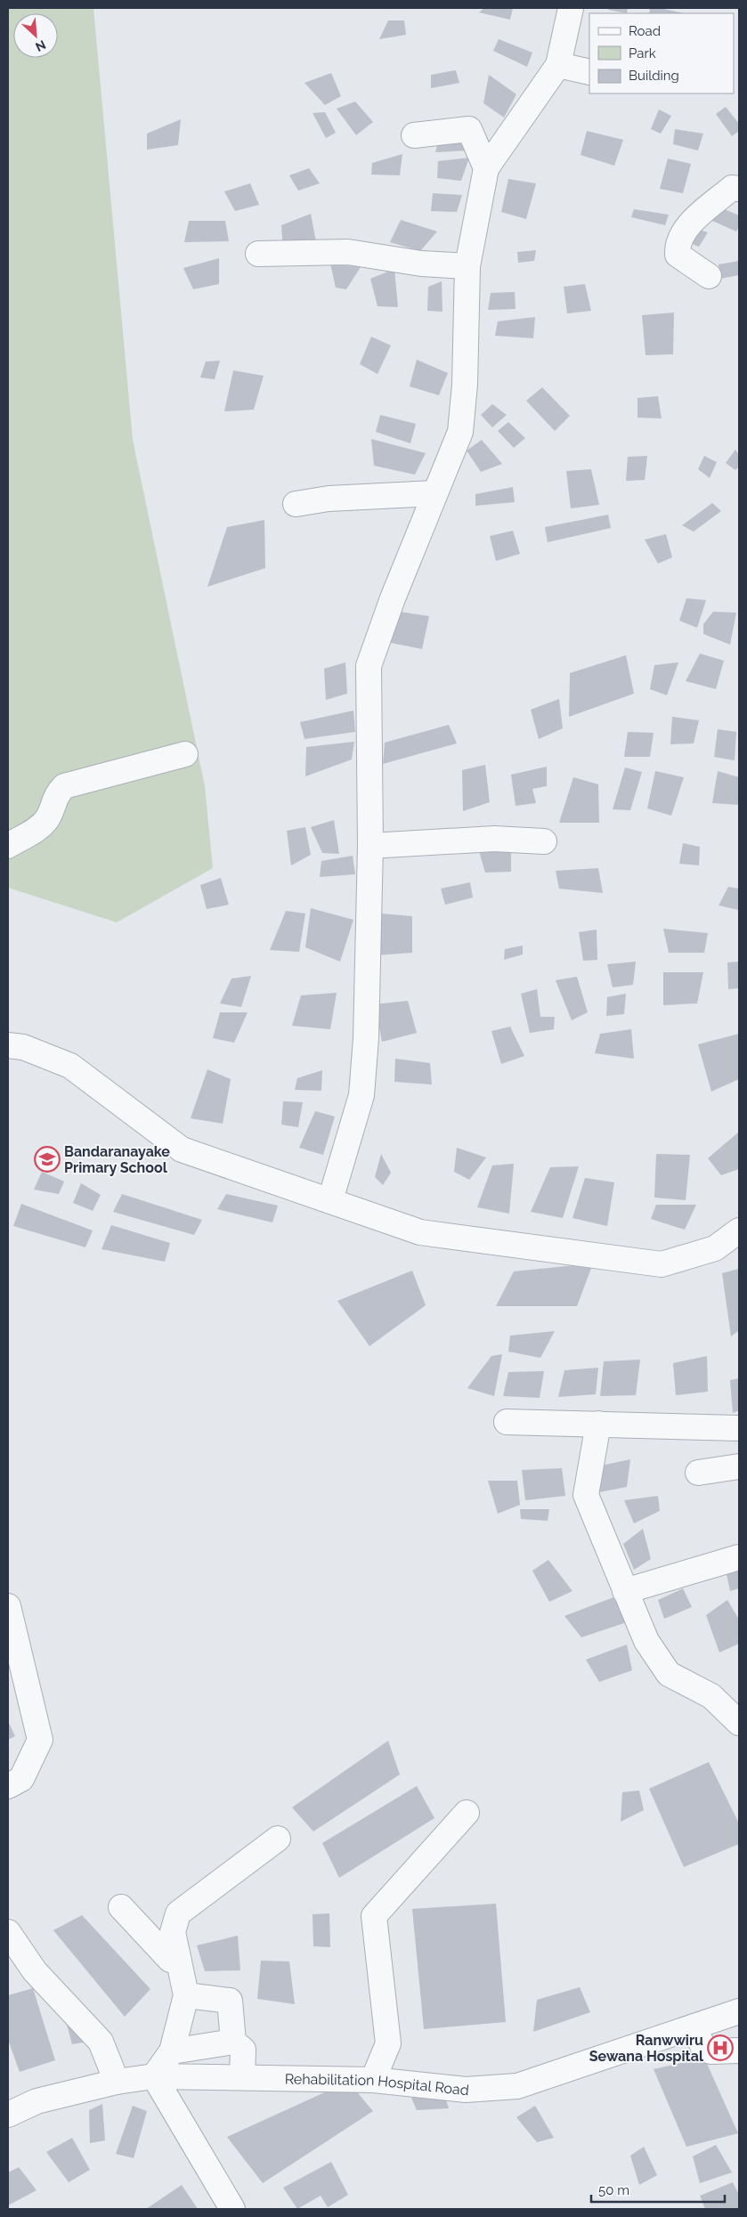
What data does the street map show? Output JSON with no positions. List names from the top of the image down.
{
  "streets": {
    "street": ["Rehabilitation Hospital Road"]
  },
  "places": {
    "school or university": ["Bandaranayake Primary School"],
    "hospital": ["Ranwwiru Sewana Hospital"]
  },
  "legend": ["Road", "Park", "Building"],
  "scale_bar": "50 m",
  "north": "bottom right"
}
